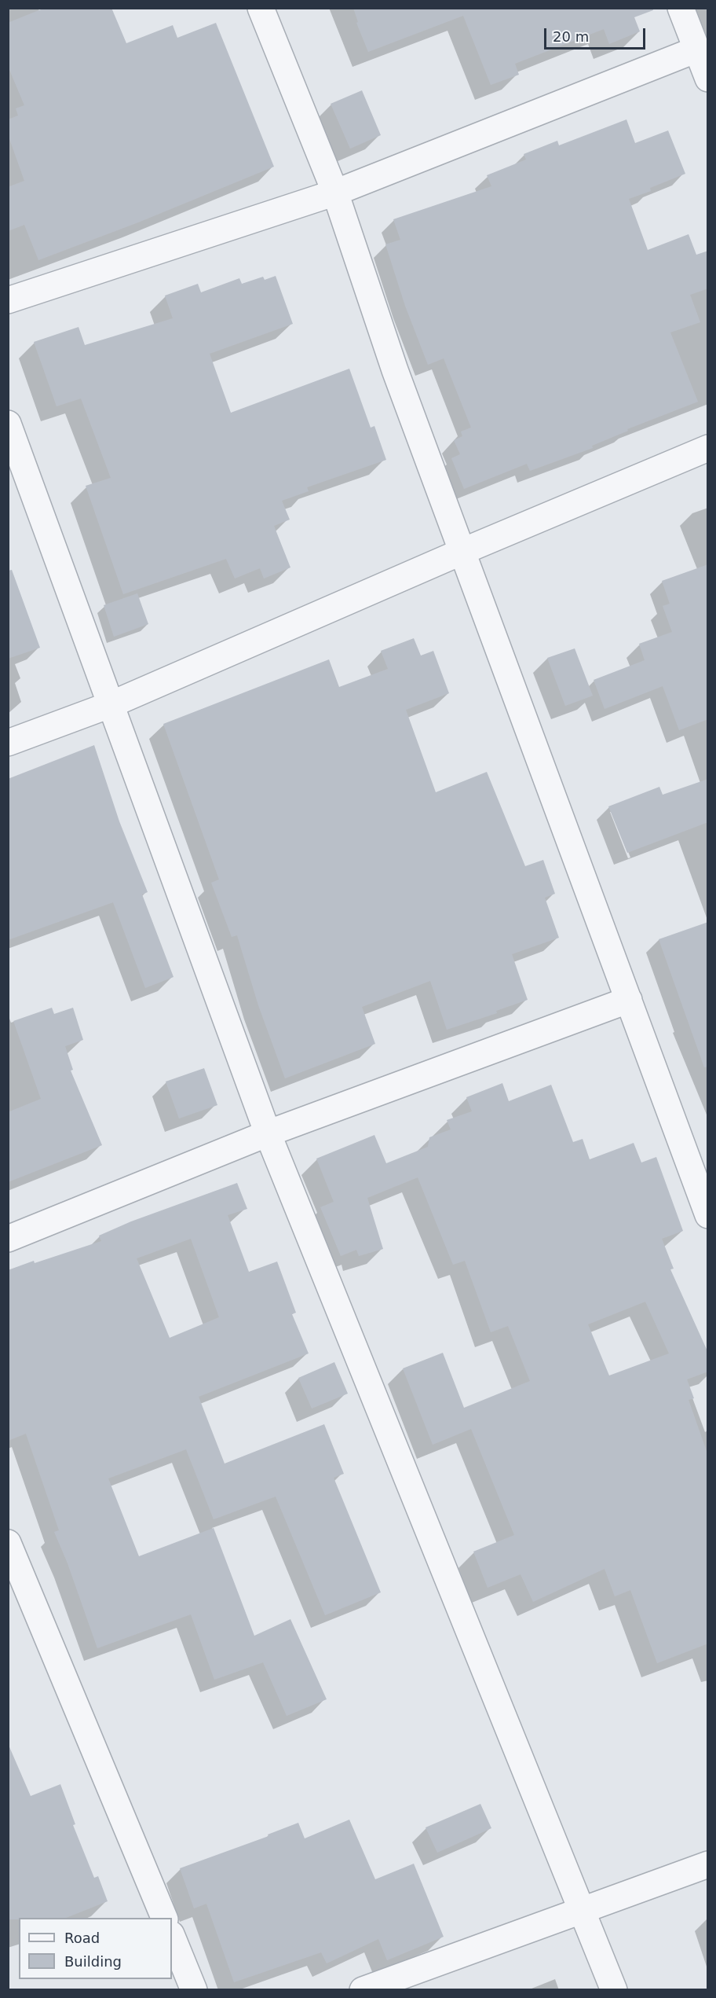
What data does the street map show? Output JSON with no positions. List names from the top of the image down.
{
  "legend": ["Road", "Building"],
  "scale_bar": "20 m"
}
